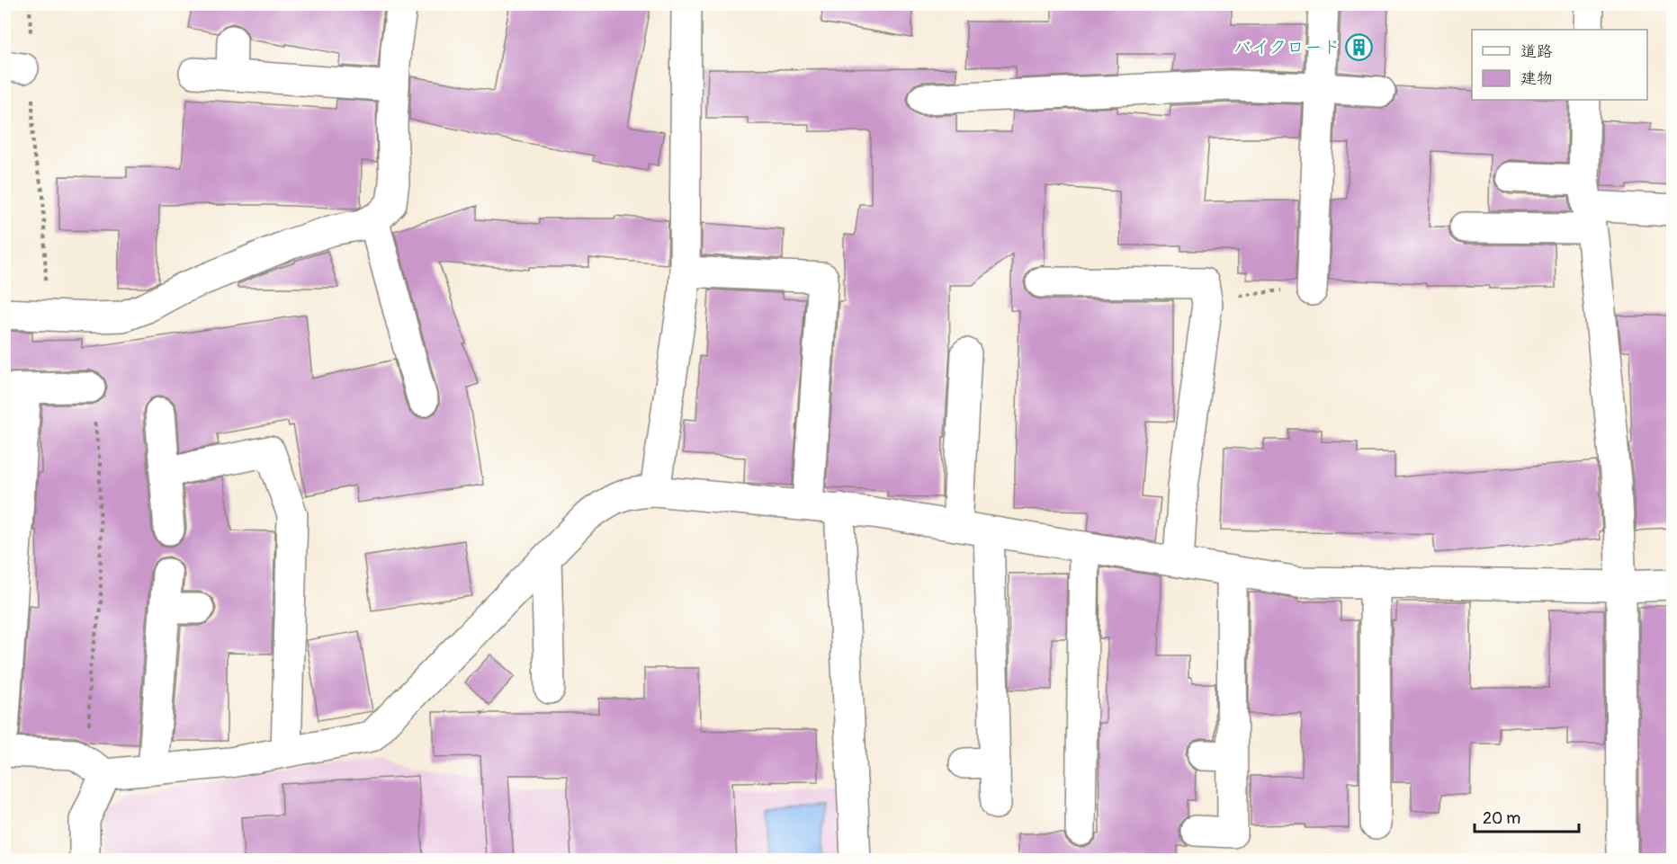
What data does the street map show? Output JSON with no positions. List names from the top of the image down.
{
  "places": {
    "building": ["バイクロード"]
  },
  "legend": ["道路", "建物"],
  "scale_bar": "20 m"
}
